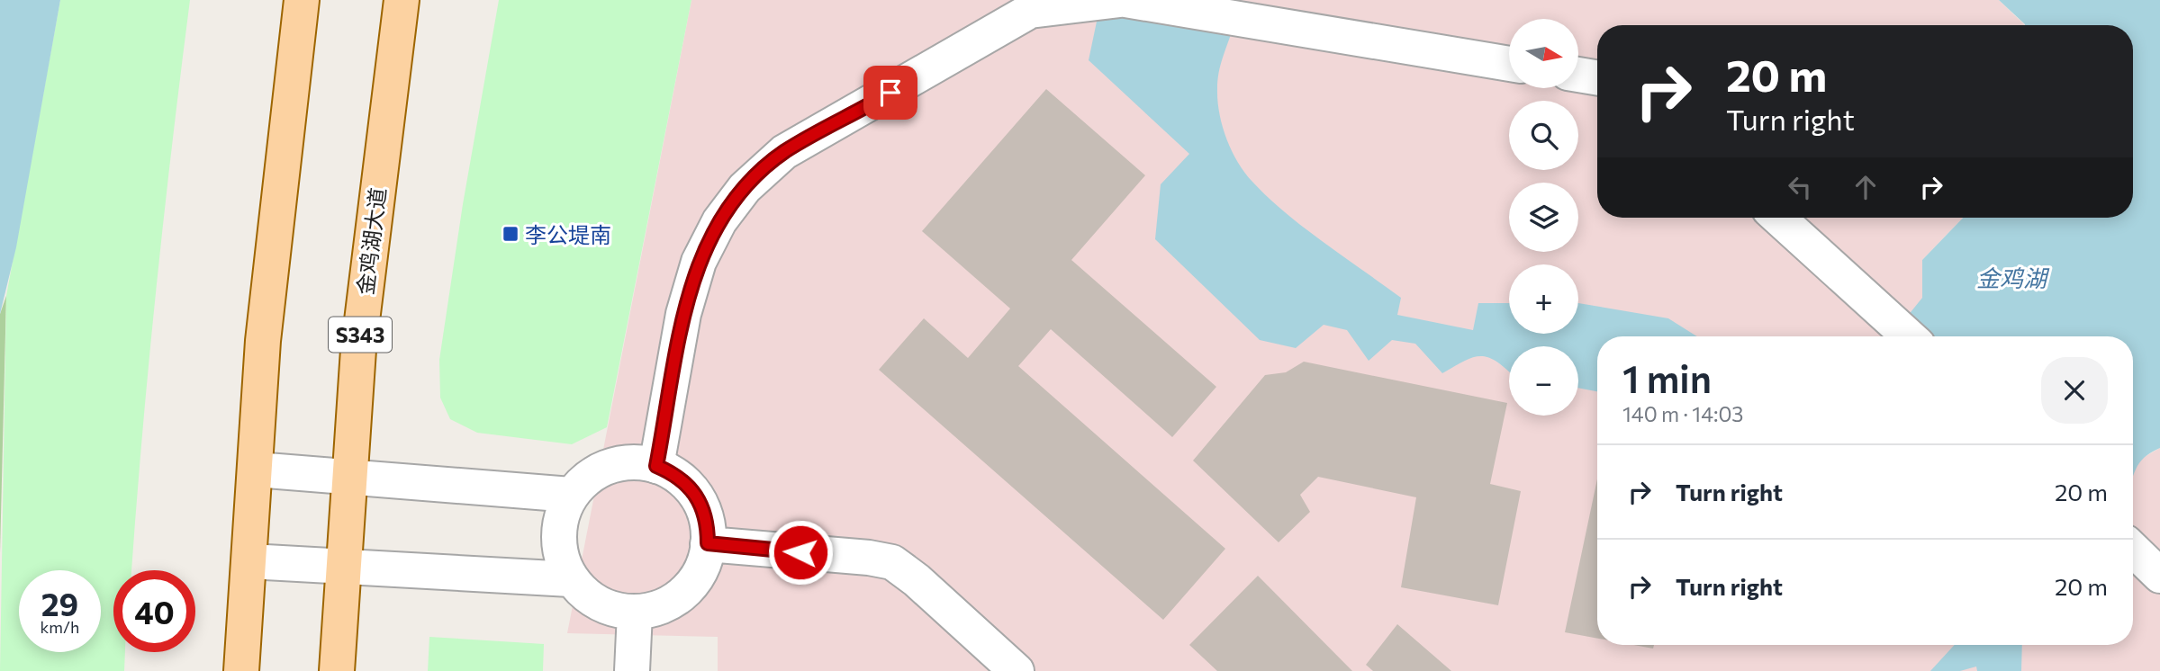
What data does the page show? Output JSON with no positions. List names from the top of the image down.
{
  "streets": {
    "main road": ["金鸡湖大道", "S343"]
  },
  "water": ["金鸡湖"],
  "places": {
    "transit": ["李公堤南"]
  },
  "north": "right",
  "page": {
    "map_buttons": ["+", "−"],
    "turn": ["20 m", "Turn right"],
    "heading": ["1 min", "140 m · 14:03"],
    "list": [
      {
        "name": "Turn right",
        "value": "20 m"
      },
      {
        "name": "Turn right",
        "value": "20 m"
      }
    ],
    "speed": "29 km/h",
    "limit": "40"
  }
}
